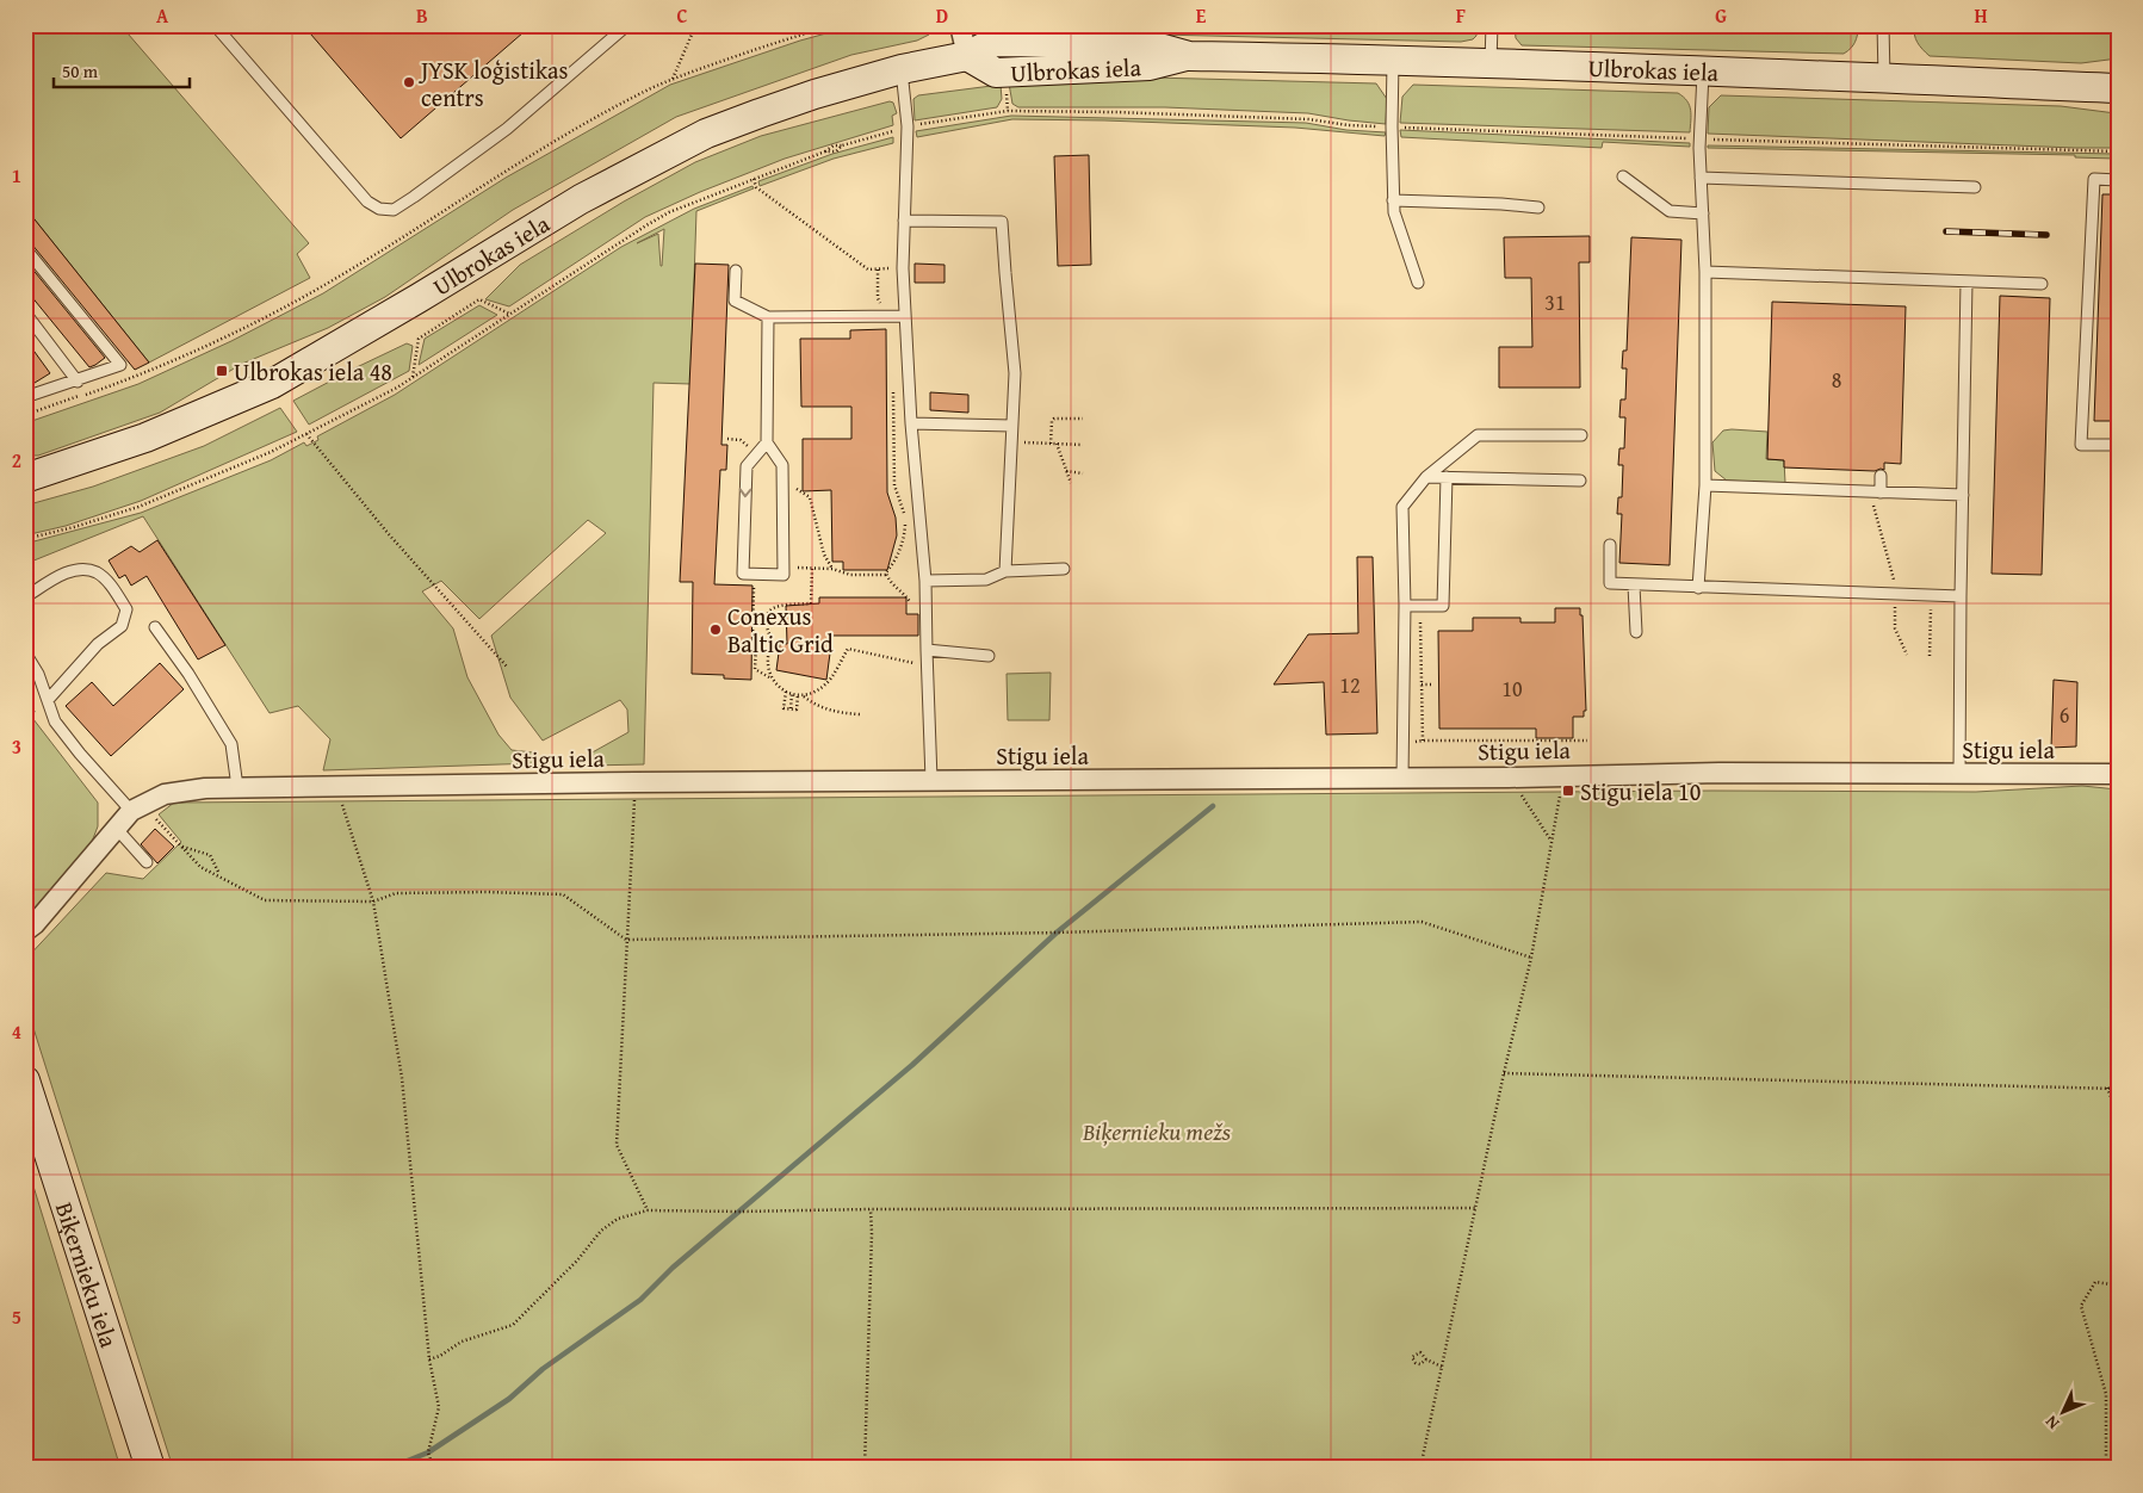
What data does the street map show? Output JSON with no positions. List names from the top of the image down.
{
  "streets": {
    "main road": ["Ulbrokas iela", "Biķernieku iela"],
    "street": ["Stigu iela"]
  },
  "parks": ["Biķernieku mežs"],
  "places": {
    "other": ["JYSK loģistikas centrs", "Conexus Baltic Grid"],
    "transit": ["Ulbrokas iela 48", "Stigu iela 10"]
  },
  "house_numbers": [
    "31",
    "8",
    "12",
    "10",
    "6"
  ],
  "scale_bar": "50 m",
  "north": "bottom left",
  "grid": {
    "columns": [
      "A",
      "B",
      "C",
      "D",
      "E",
      "F",
      "G",
      "H"
    ],
    "rows": [
      "1",
      "2",
      "3",
      "4",
      "5"
    ]
  }
}
